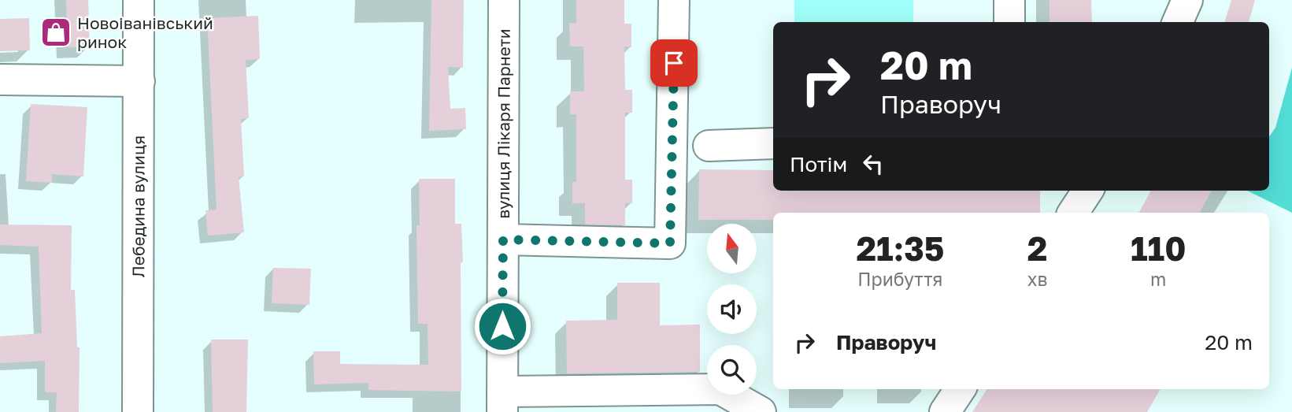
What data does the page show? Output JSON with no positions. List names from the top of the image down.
{
  "streets": {
    "street": ["вулиця Лікаря Парнети", "Лебедина вулиця"]
  },
  "places": {
    "shop": ["Новоіванівський ринок"]
  },
  "north": "top",
  "page": {
    "turn": ["20 m", "Праворуч"],
    "then": "Потім",
    "eta": [
      "21:35",
      "Прибуття",
      "2",
      "хв",
      "110",
      "m"
    ],
    "list": [
      {
        "name": "Праворуч",
        "value": "20 m"
      }
    ]
  }
}
